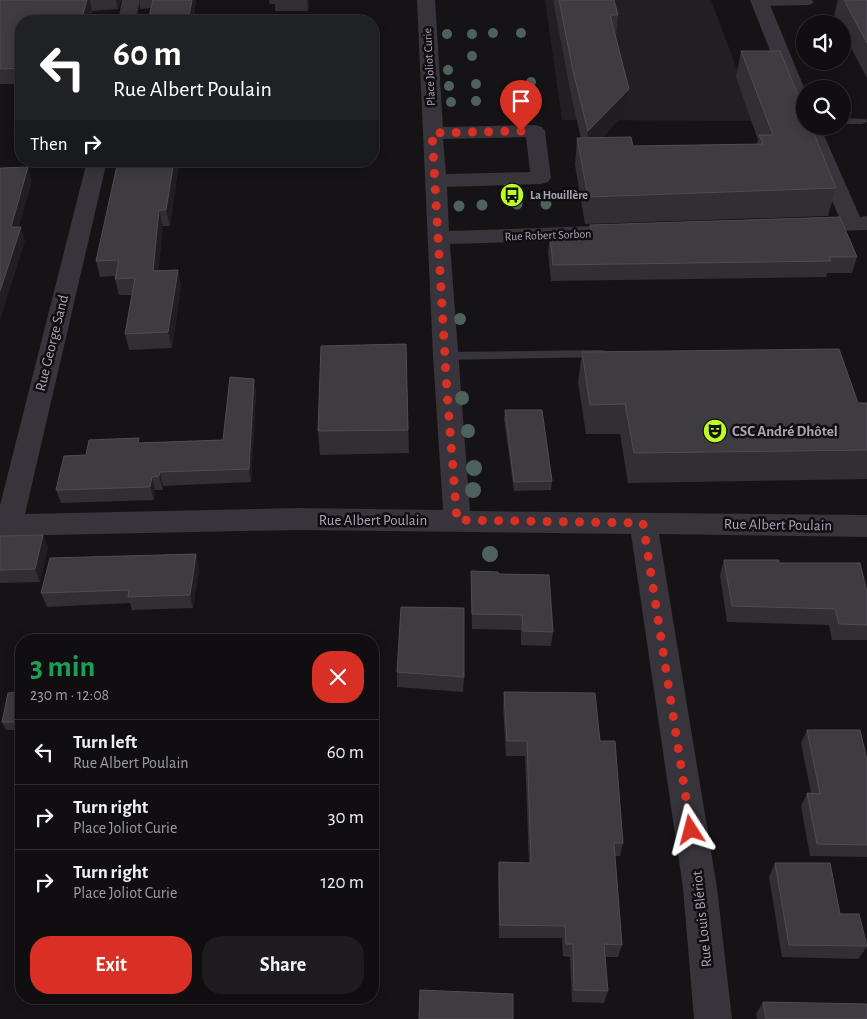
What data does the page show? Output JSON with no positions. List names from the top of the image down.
{
  "streets": {
    "street": [
      "Place Joliot Curie",
      "Rue Robert Sorbon",
      "Rue George Sand",
      "Rue Albert Poulain",
      "Rue Louis Blériot"
    ]
  },
  "crossings": [
    ["Place Joliot Curie", "Rue Robert Sorbon"],
    ["Place Joliot Curie", "Rue Albert Poulain"],
    ["Rue George Sand", "Rue Albert Poulain"],
    ["Rue Albert Poulain", "Rue Louis Blériot"]
  ],
  "places": {
    "bus stop": ["La Houillère"],
    "theatre": ["CSC André Dhôtel"]
  },
  "page": {
    "turn": ["60 m", "Rue Albert Poulain"],
    "then": "Then",
    "heading": ["3 min", "230 m · 12:08"],
    "list": [
      {
        "name": "Turn left",
        "note": "Rue Albert Poulain",
        "value": "60 m"
      },
      {
        "name": "Turn right",
        "note": "Place Joliot Curie",
        "value": "30 m"
      },
      {
        "name": "Turn right",
        "note": "Place Joliot Curie",
        "value": "120 m"
      }
    ],
    "buttons": ["Exit", "Share"]
  }
}
